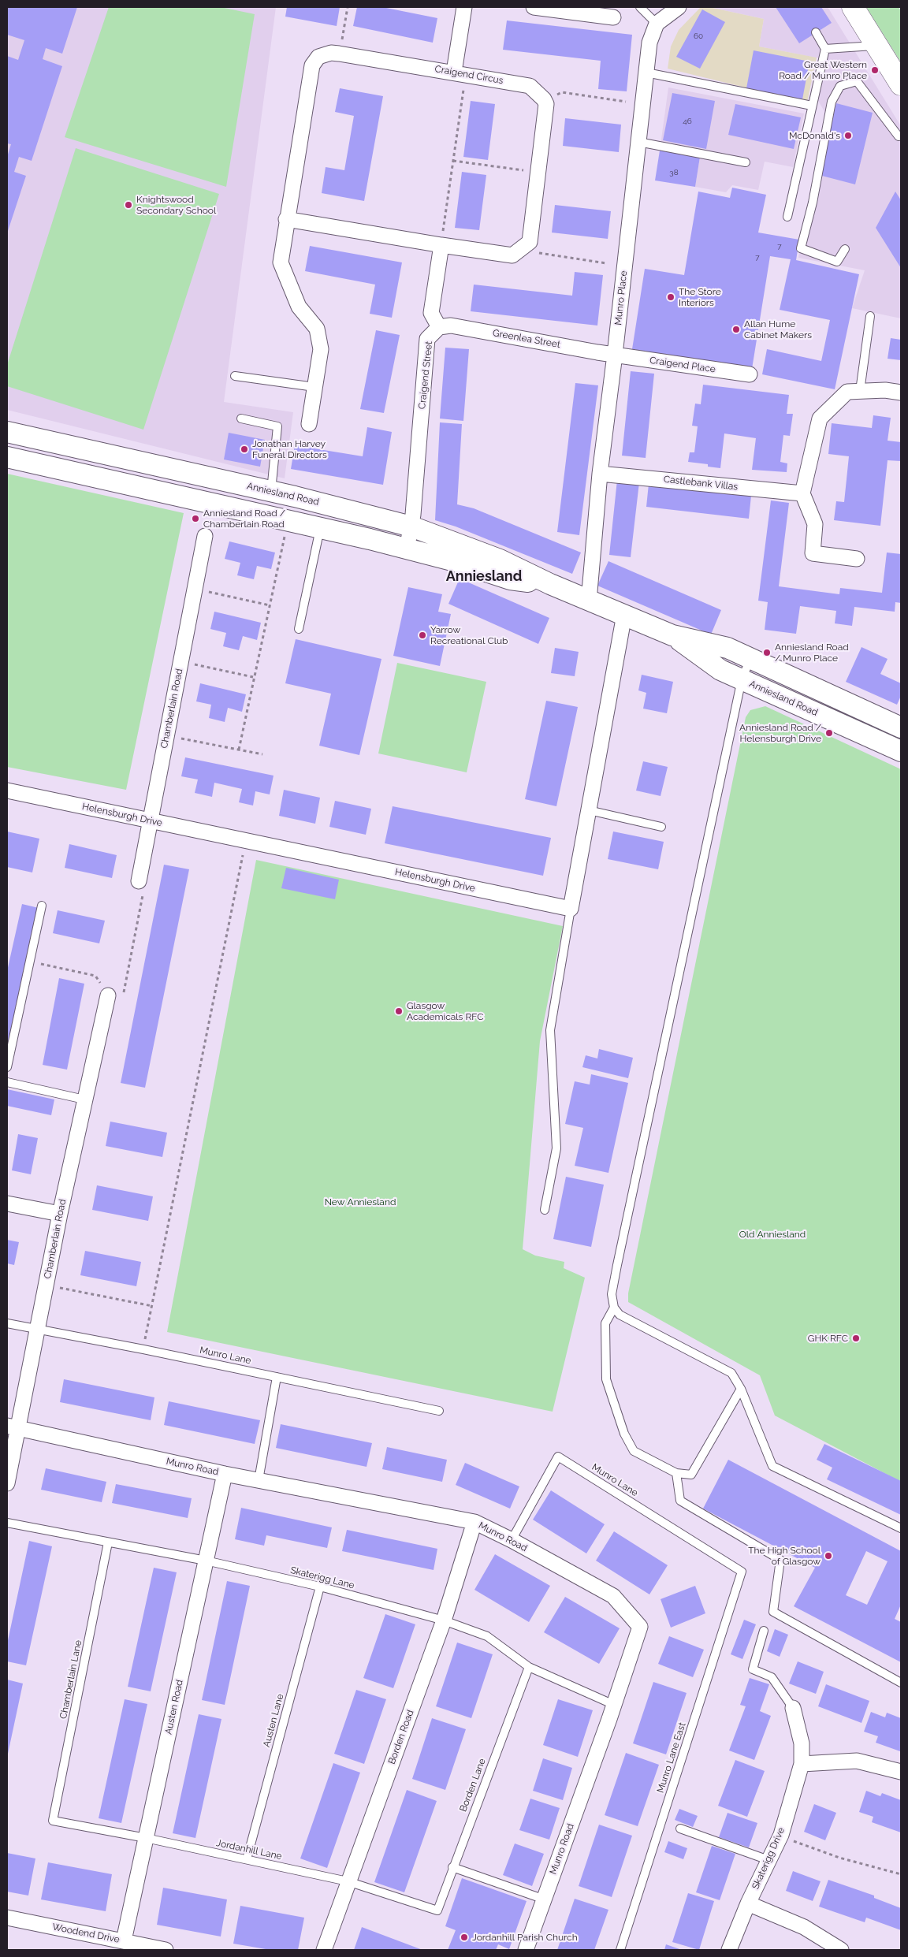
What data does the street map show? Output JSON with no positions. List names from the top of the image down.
{
  "streets": {
    "street": [
      "Craigend Circus",
      "Munro Place",
      "Greenlea Street",
      "Craigend Place",
      "Craigend Street",
      "Castlebank Villas",
      "Anniesland Road",
      "Chamberlain Road",
      "Helensburgh Drive",
      "Munro Road",
      "Austen Road",
      "Borden Road",
      "Skaterigg Drive",
      "Woodend Drive"
    ],
    "lane": [
      "Munro Lane",
      "Skaterigg Lane",
      "Chamberlain Lane",
      "Austen Lane",
      "Munro Lane East",
      "Borden Lane",
      "Jordanhill Lane"
    ]
  },
  "crossings": [
    ["Munro Place", "Greenlea Street"],
    ["Munro Place", "Craigend Place"],
    ["Munro Place", "Castlebank Villas"],
    ["Munro Place", "Anniesland Road"],
    ["Greenlea Street", "Craigend Place"],
    ["Greenlea Street", "Craigend Street"],
    ["Craigend Street", "Anniesland Road"],
    ["Chamberlain Road", "Helensburgh Drive"],
    ["Chamberlain Road", "Munro Lane"],
    ["Chamberlain Road", "Munro Road"],
    ["Munro Lane", "Munro Road"],
    ["Munro Lane", "Munro Lane East"],
    ["Munro Road", "Skaterigg Lane"],
    ["Munro Road", "Austen Road"],
    ["Munro Road", "Borden Road"],
    ["Skaterigg Lane", "Chamberlain Lane"],
    ["Skaterigg Lane", "Austen Road"],
    ["Skaterigg Lane", "Austen Lane"],
    ["Skaterigg Lane", "Borden Road"],
    ["Skaterigg Lane", "Borden Lane"],
    ["Chamberlain Lane", "Jordanhill Lane"],
    ["Austen Road", "Jordanhill Lane"],
    ["Austen Road", "Woodend Drive"],
    ["Austen Lane", "Jordanhill Lane"],
    ["Borden Road", "Jordanhill Lane"],
    ["Borden Lane", "Jordanhill Lane"]
  ],
  "districts": ["Anniesland"],
  "parks": ["New Anniesland", "Old Anniesland"],
  "places": [
    "Great Western Road / Munro Place",
    "McDonald's",
    "Knightswood Secondary School",
    "The Store Interiors",
    "Allan Hume Cabinet Makers",
    "Jonathan Harvey Funeral Directors",
    "Anniesland Road / Chamberlain Road",
    "Yarrow Recreational Club",
    "Anniesland Road / Munro Place",
    "Anniesland Road / Helensburgh Drive",
    "Glasgow Academicals RFC",
    "GHK RFC",
    "The High School of Glasgow",
    "Jordanhill Parish Church"
  ],
  "house_numbers": [
    "60",
    "46",
    "38",
    "7",
    "7"
  ]
}
